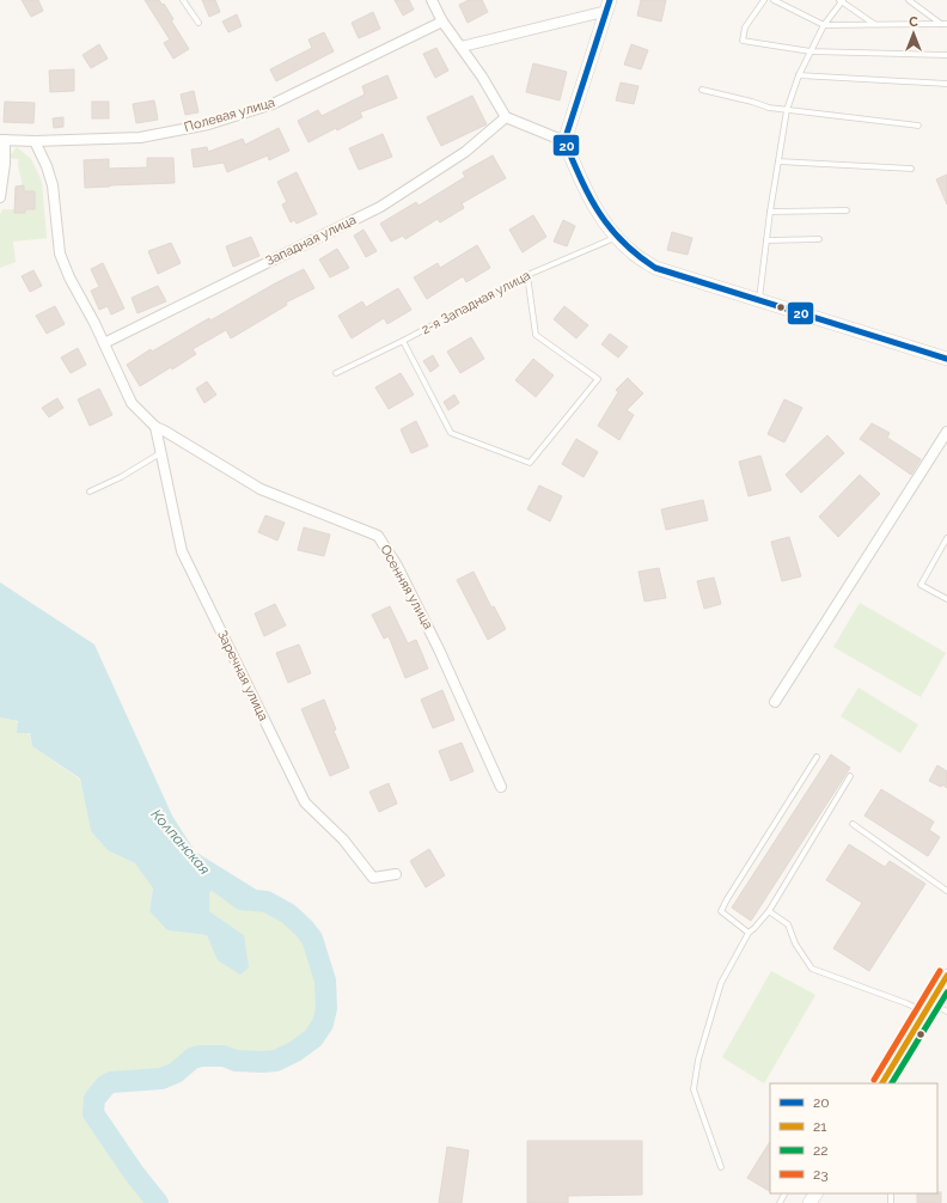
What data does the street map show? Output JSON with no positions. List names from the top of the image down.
{
  "streets": {
    "street": [
      "Полевая улица",
      "Западная улица",
      "Осенняя улица",
      "Заречная улица"
    ],
    "lane": ["2-я Западная улица"]
  },
  "crossings": [
    ["Осенняя улица", "Заречная улица"]
  ],
  "water": ["Колпанская"],
  "lines": [
    "transit line 20",
    "transit line 23",
    "transit line 21",
    "transit line 22"
  ],
  "legend": [
    "20",
    "21",
    "22",
    "23"
  ],
  "north": "top"
}
